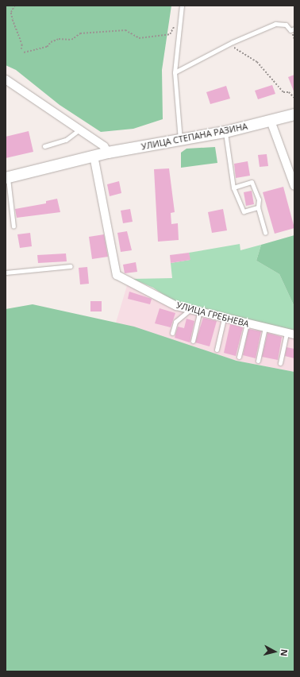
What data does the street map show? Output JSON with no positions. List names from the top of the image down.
{
  "streets": {
    "main road": ["УЛИЦА СТЕПАНА РАЗИНА"],
    "street": ["УЛИЦА ГРЕБНЕВА"]
  },
  "crossings": [
    ["УЛИЦА СТЕПАНА РАЗИНА", "УЛИЦА ГРЕБНЕВА"]
  ],
  "north": "right"
}
